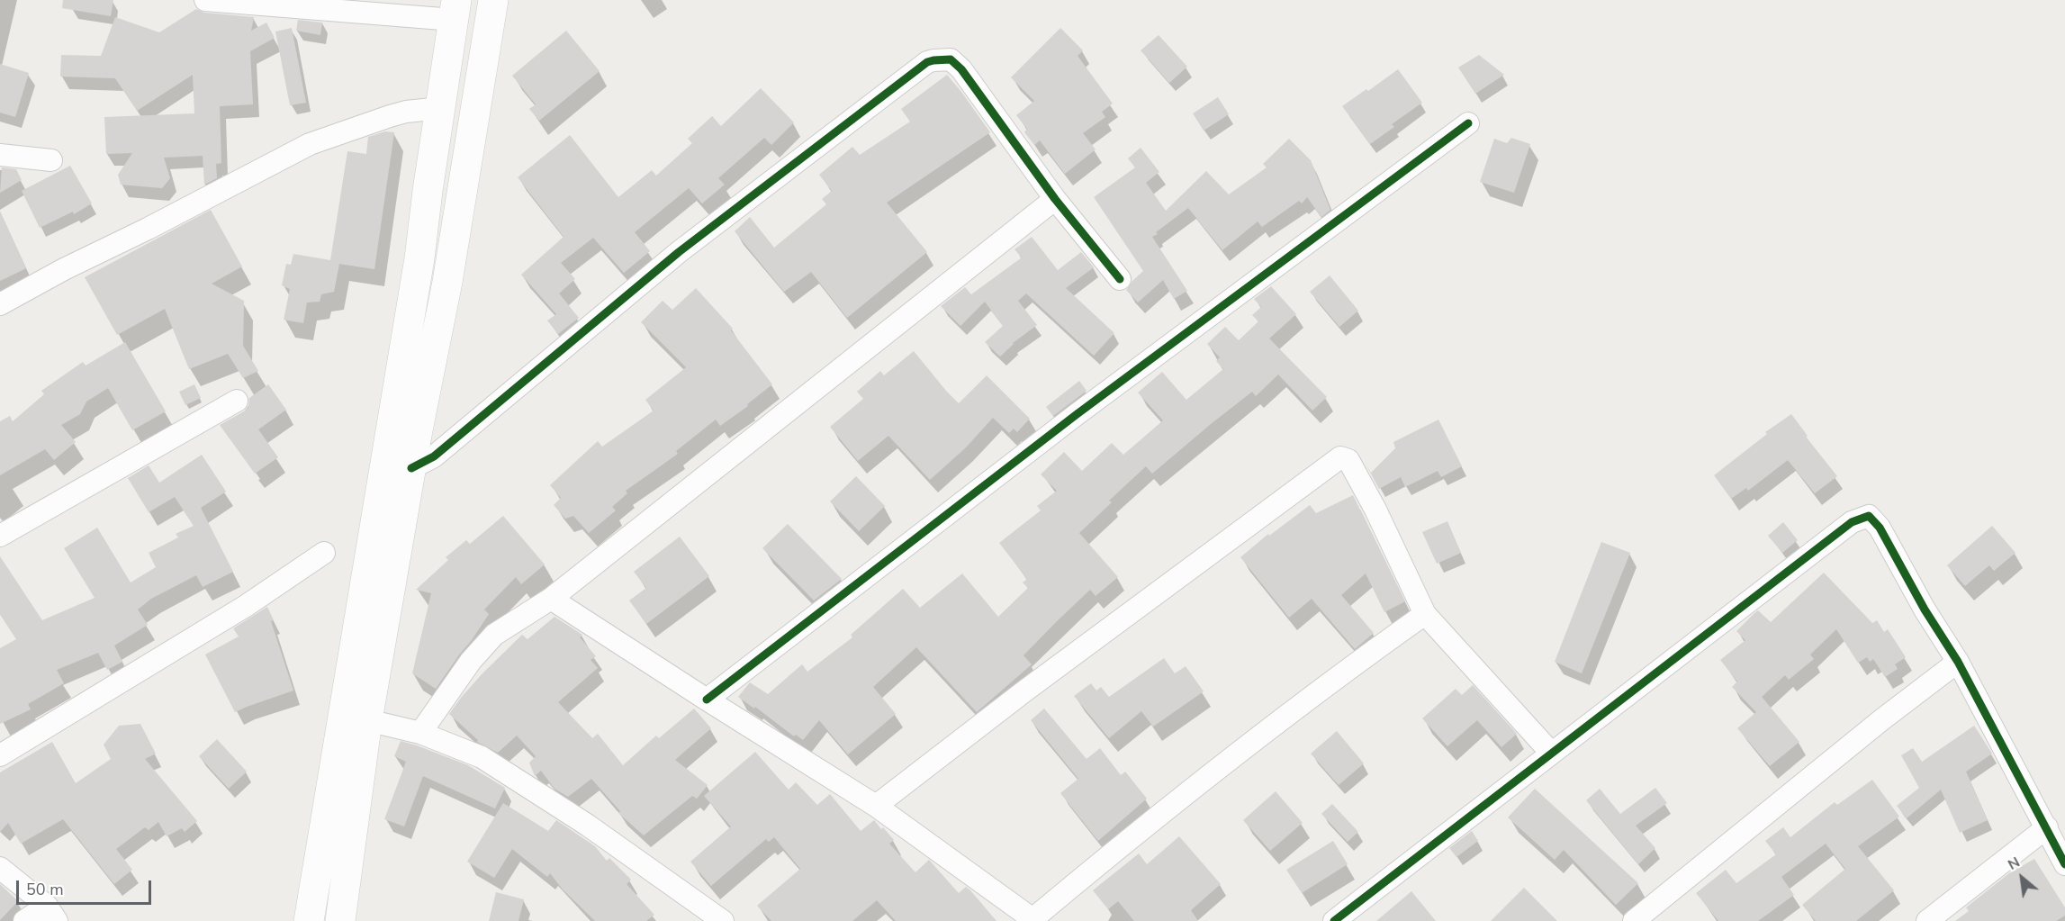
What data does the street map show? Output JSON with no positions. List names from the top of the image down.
{
  "scale_bar": "50 m",
  "north": "top left"
}
